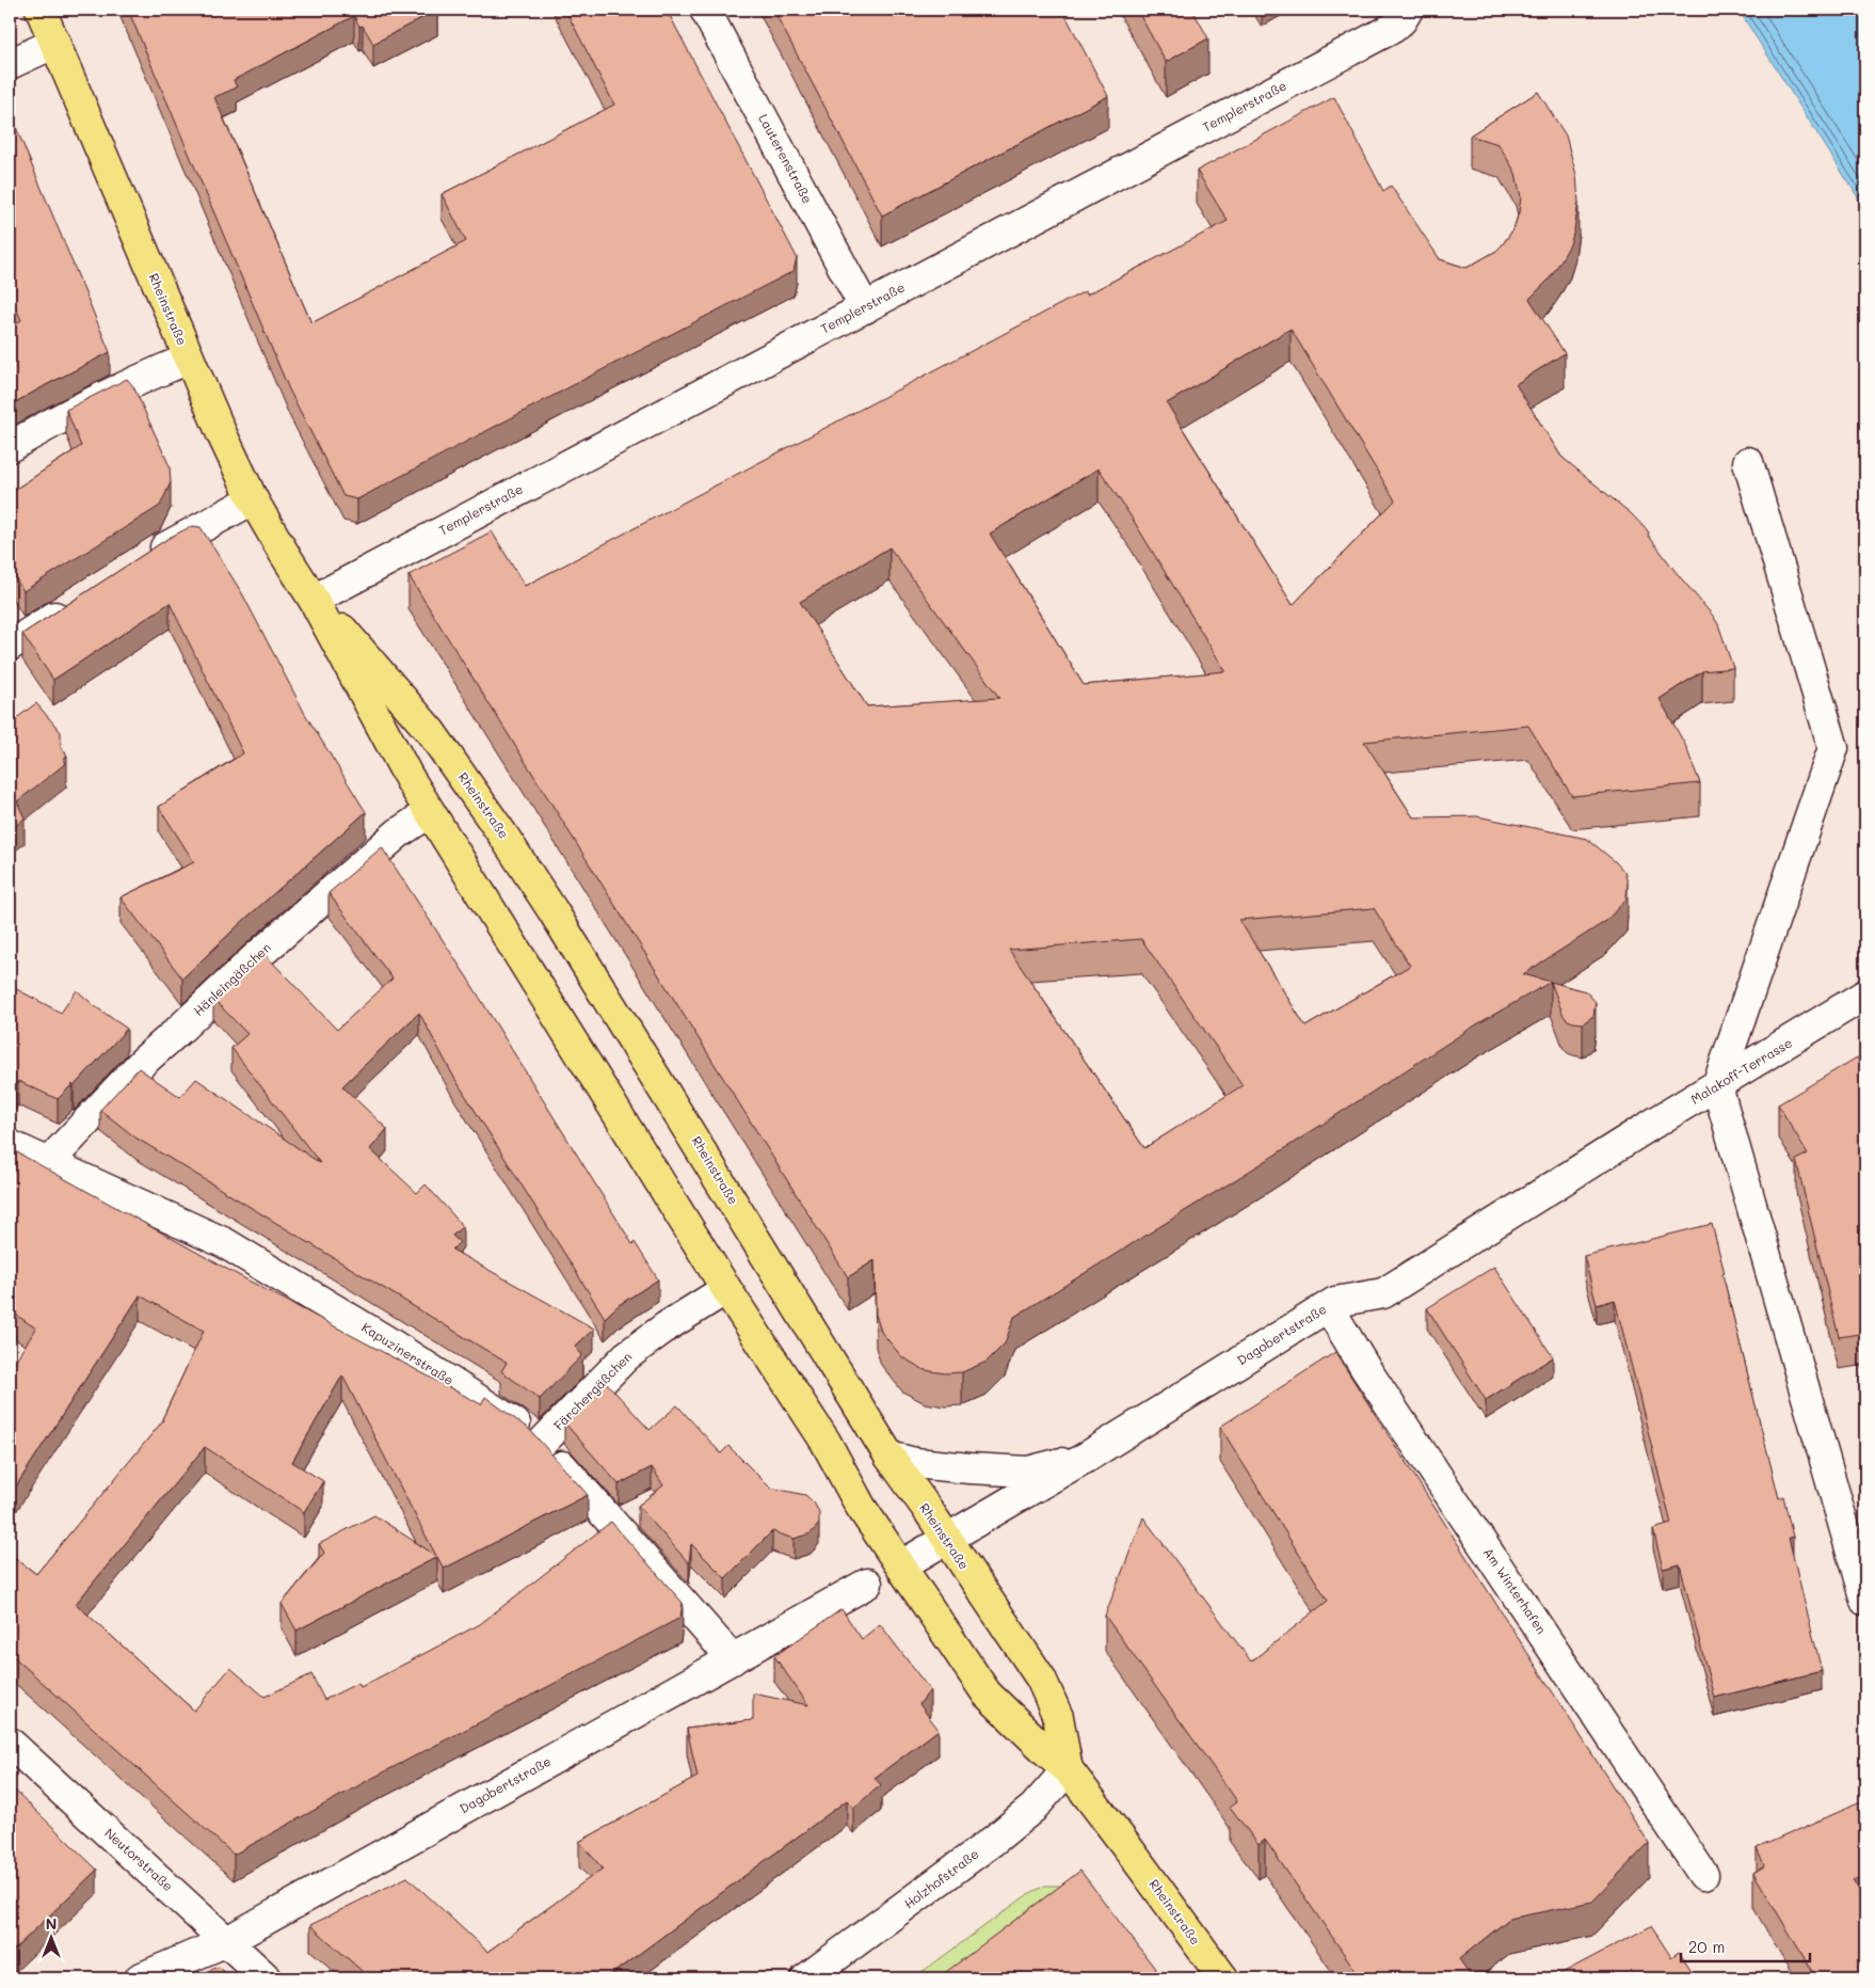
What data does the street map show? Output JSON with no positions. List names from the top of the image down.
{
  "streets": {
    "main road": ["Rheinstraße"],
    "street": [
      "Templerstraße",
      "Lauterenstraße",
      "Hänleingäßchen",
      "Malakoff-Terrasse",
      "Dagobertstraße",
      "Kapuzinerstraße",
      "Färchergäßchen",
      "Am Winterhafen",
      "Neutorstraße",
      "Holzhofstraße"
    ]
  },
  "crossings": [
    ["Templerstraße", "Lauterenstraße"],
    ["Templerstraße", "Rheinstraße"],
    ["Rheinstraße", "Hänleingäßchen"],
    ["Rheinstraße", "Dagobertstraße"],
    ["Rheinstraße", "Färchergäßchen"],
    ["Rheinstraße", "Holzhofstraße"],
    ["Hänleingäßchen", "Kapuzinerstraße"],
    ["Malakoff-Terrasse", "Dagobertstraße"],
    ["Dagobertstraße", "Kapuzinerstraße"],
    ["Dagobertstraße", "Am Winterhafen"],
    ["Dagobertstraße", "Neutorstraße"],
    ["Kapuzinerstraße", "Färchergäßchen"]
  ],
  "scale_bar": "20 m",
  "north": "top"
}
